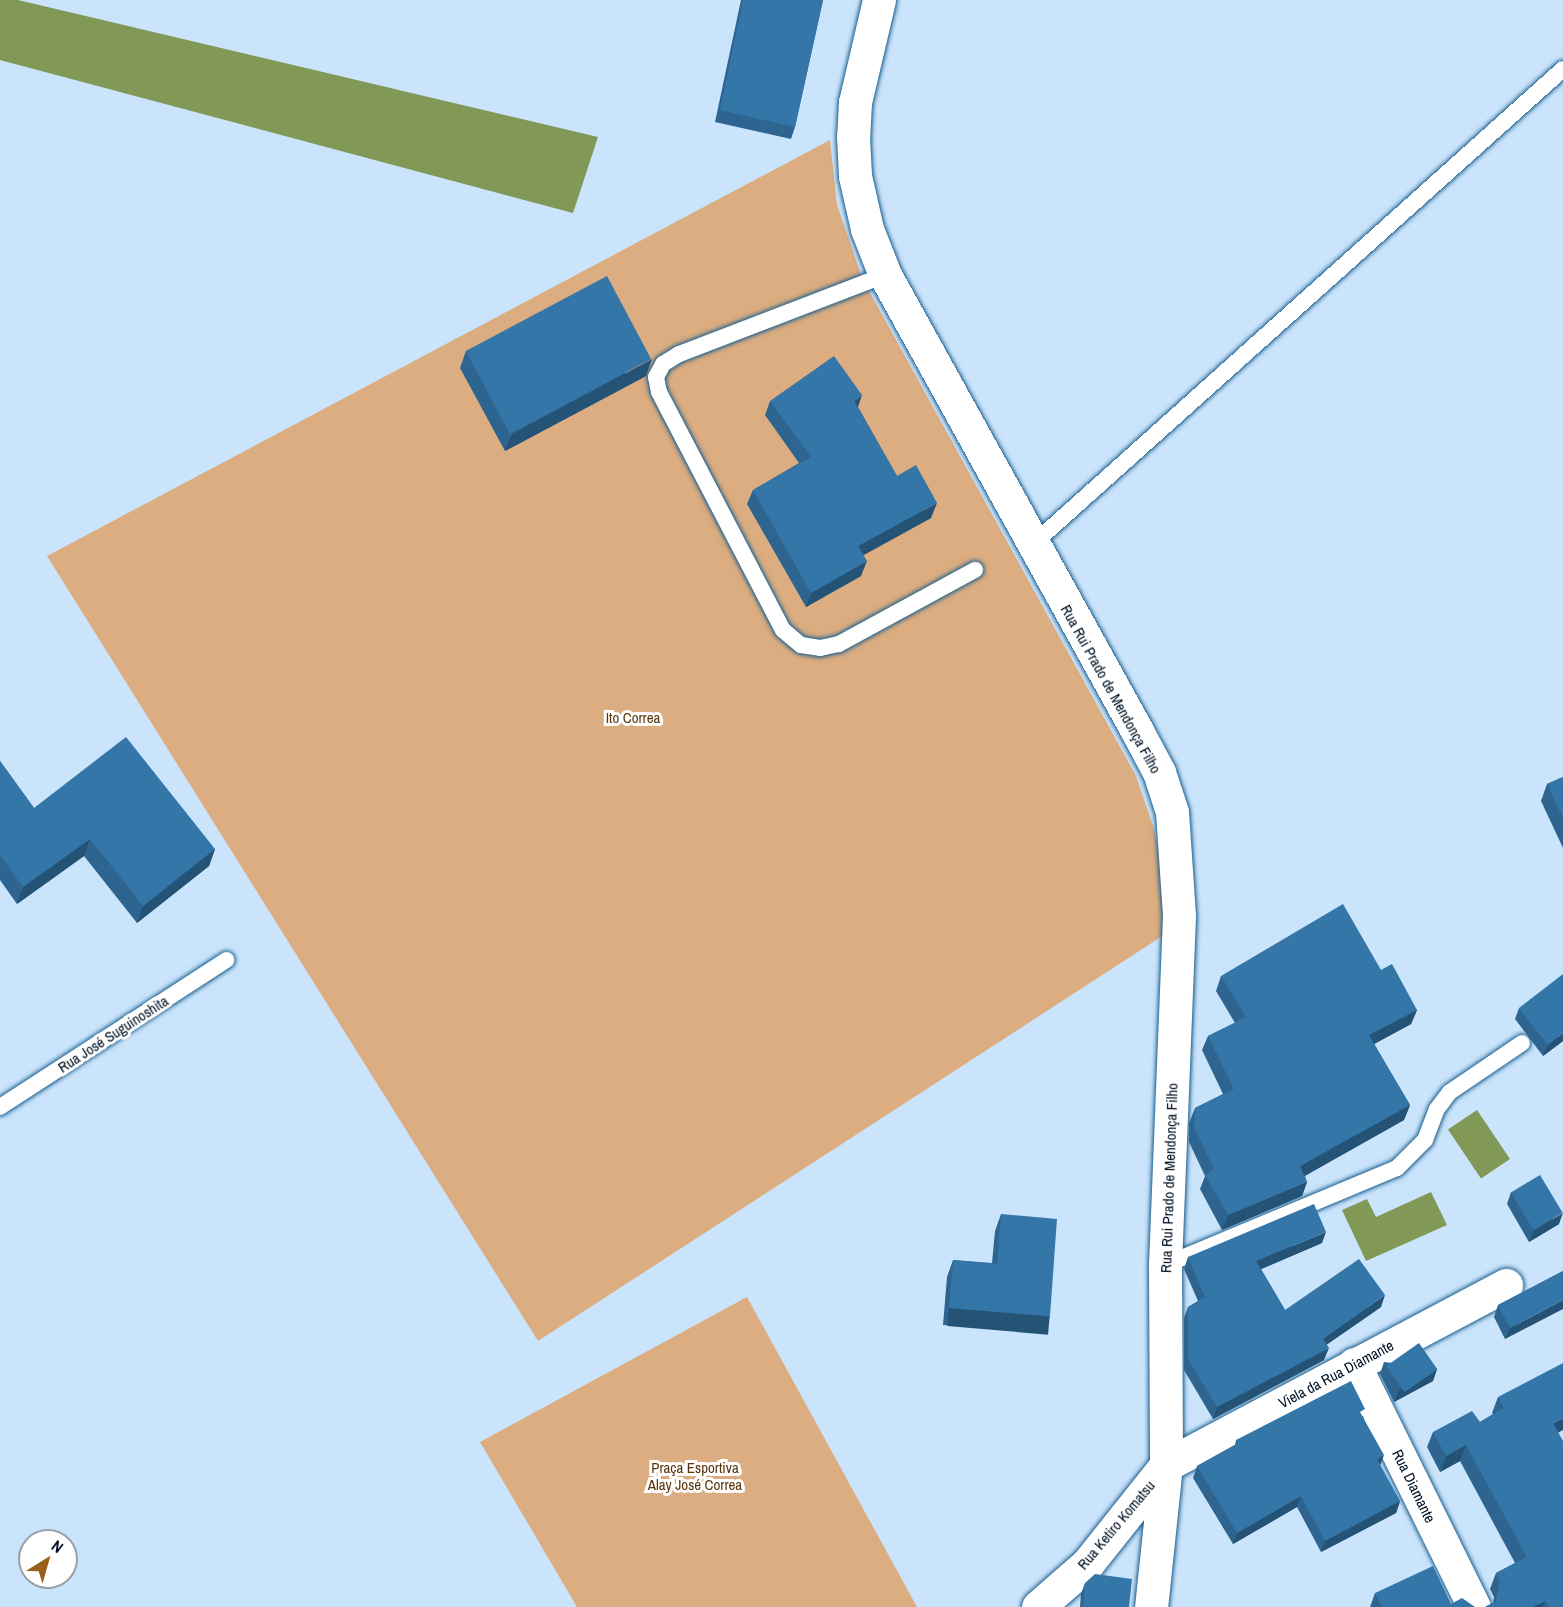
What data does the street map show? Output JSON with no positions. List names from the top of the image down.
{
  "streets": {
    "street": [
      "Rua Rui Prado de Mendonça Filho",
      "Viela da Rua Diamante",
      "Rua Diamante",
      "Rua Ketiro Komatsu"
    ],
    "lane": ["Rua José Suguinoshita"]
  },
  "crossings": [
    ["Rua Rui Prado de Mendonça Filho", "Viela da Rua Diamante"],
    ["Rua Rui Prado de Mendonça Filho", "Rua Ketiro Komatsu"],
    ["Viela da Rua Diamante", "Rua Diamante"],
    ["Viela da Rua Diamante", "Rua Ketiro Komatsu"]
  ],
  "parks": ["Ito Correa", "Praça Esportiva Alay José Correa"],
  "north": "top right"
}
